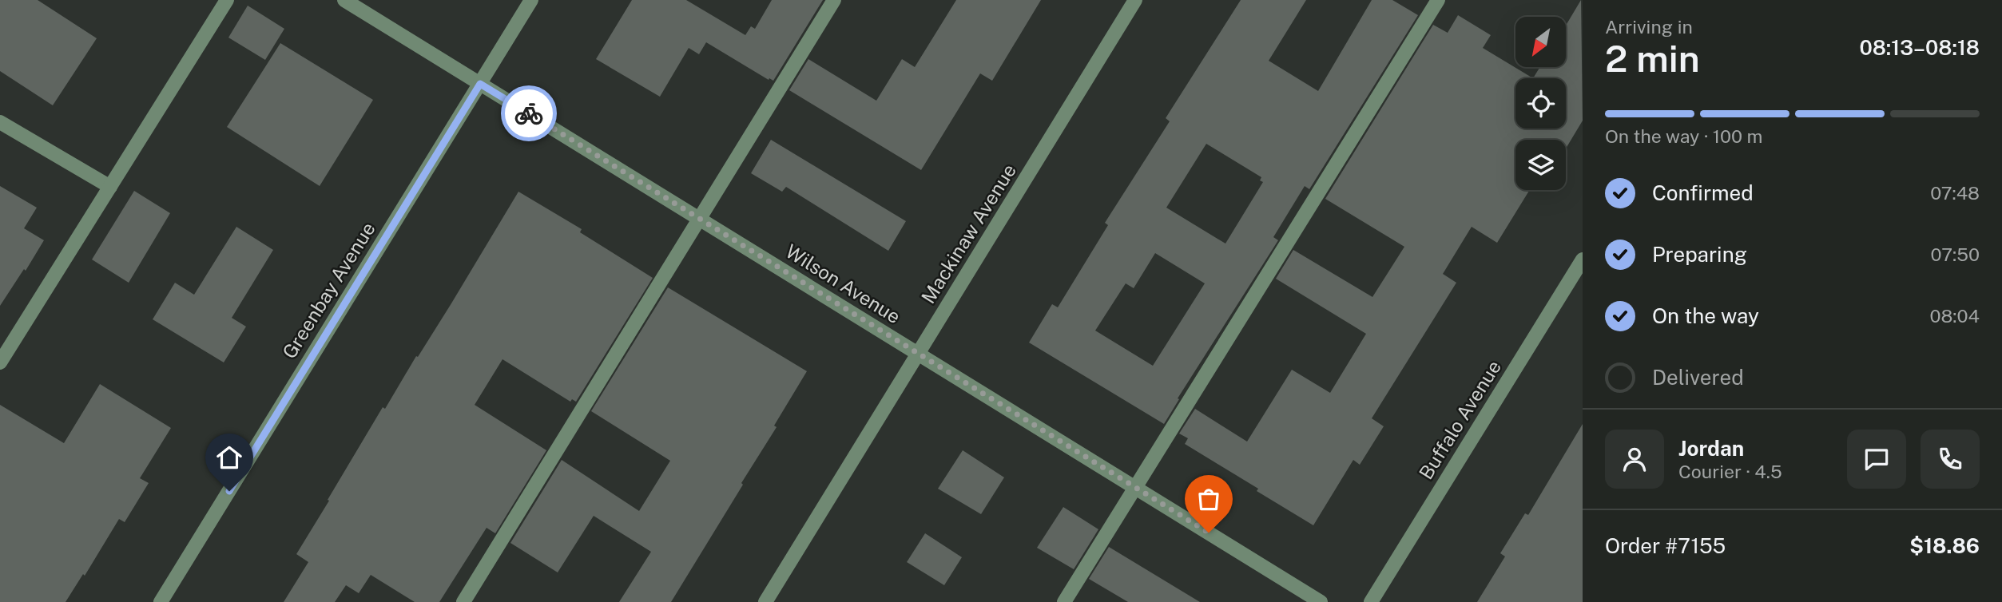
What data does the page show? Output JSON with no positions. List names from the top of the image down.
{
  "streets": {
    "street": [
      "Mackinaw Avenue",
      "Wilson Avenue",
      "Greenbay Avenue",
      "Buffalo Avenue"
    ]
  },
  "crossings": [
    ["Mackinaw Avenue", "Wilson Avenue"],
    ["Wilson Avenue", "Greenbay Avenue"]
  ],
  "north": "bottom left",
  "page": {
    "heading": ["2 min", "Arriving in", "08:13–08:18"],
    "panel": [
      "Jordan",
      "Courier · 4.5",
      "Order #7155",
      "$18.86"
    ],
    "bar": "On the way · 100 m",
    "list": [
      ["Confirmed", "07:48"],
      ["Preparing", "07:50"],
      ["On the way", "08:04"],
      "Delivered"
    ]
  }
}
